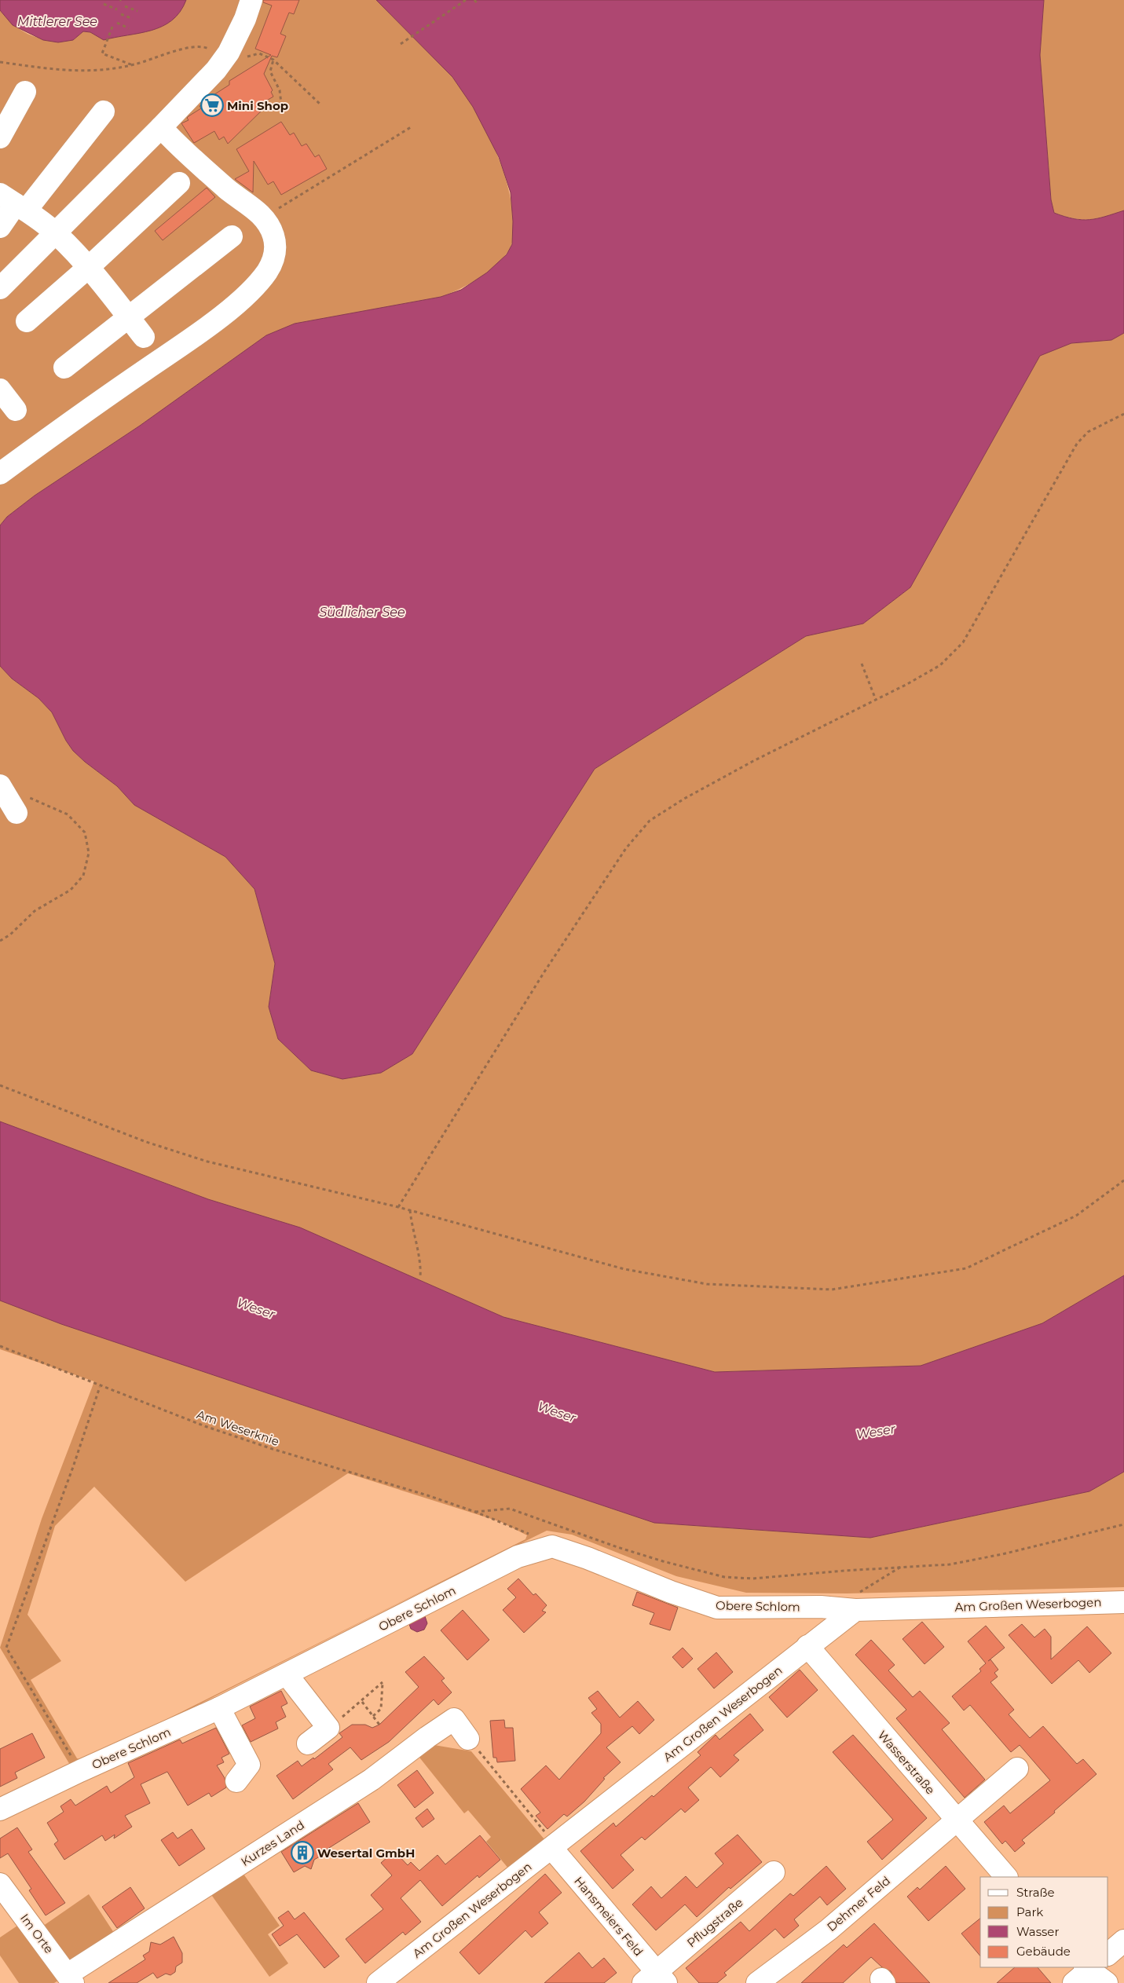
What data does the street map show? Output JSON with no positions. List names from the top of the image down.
{
  "streets": {
    "street": [
      "Am Großen Weserbogen",
      "Obere Schlom",
      "Wasserstraße",
      "Kurzes Land",
      "Dehmer Feld",
      "Hansmeiers Feld",
      "Pflugstraße",
      "Im Orte"
    ],
    "path": ["Am Weserknie"]
  },
  "crossings": [
    ["Am Weserknie", "Obere Schlom"],
    ["Am Großen Weserbogen", "Obere Schlom"],
    ["Am Großen Weserbogen", "Wasserstraße"],
    ["Am Großen Weserbogen", "Hansmeiers Feld"],
    ["Wasserstraße", "Dehmer Feld"],
    ["Kurzes Land", "Im Orte"],
    ["Hansmeiers Feld", "Pflugstraße"]
  ],
  "water": ["Mittlerer See", "Südlicher See", "Weser"],
  "places": {
    "supermarket": ["Mini Shop"],
    "building": ["Wesertal GmbH"]
  },
  "legend": [
    "Straße",
    "Park",
    "Wasser",
    "Gebäude"
  ]
}
